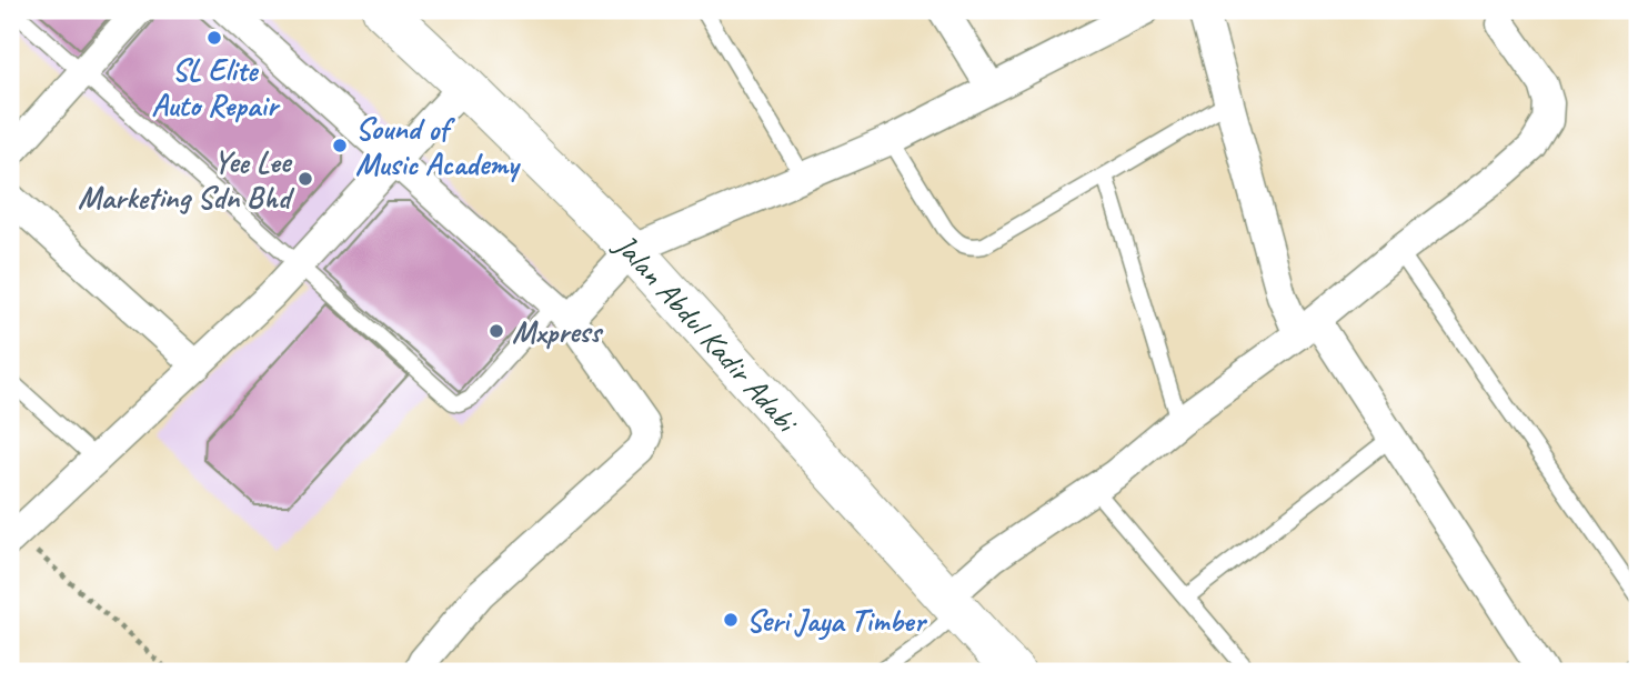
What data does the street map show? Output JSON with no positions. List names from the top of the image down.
{
  "streets": {
    "main road": ["Jalan Abdul Kadir Adabi"]
  },
  "places": [
    "SL Elite Auto Repair",
    "Sound of Music Academy",
    "Yee Lee Marketing Sdn Bhd",
    "Mxpress",
    "Seri Jaya Timber"
  ]
}
